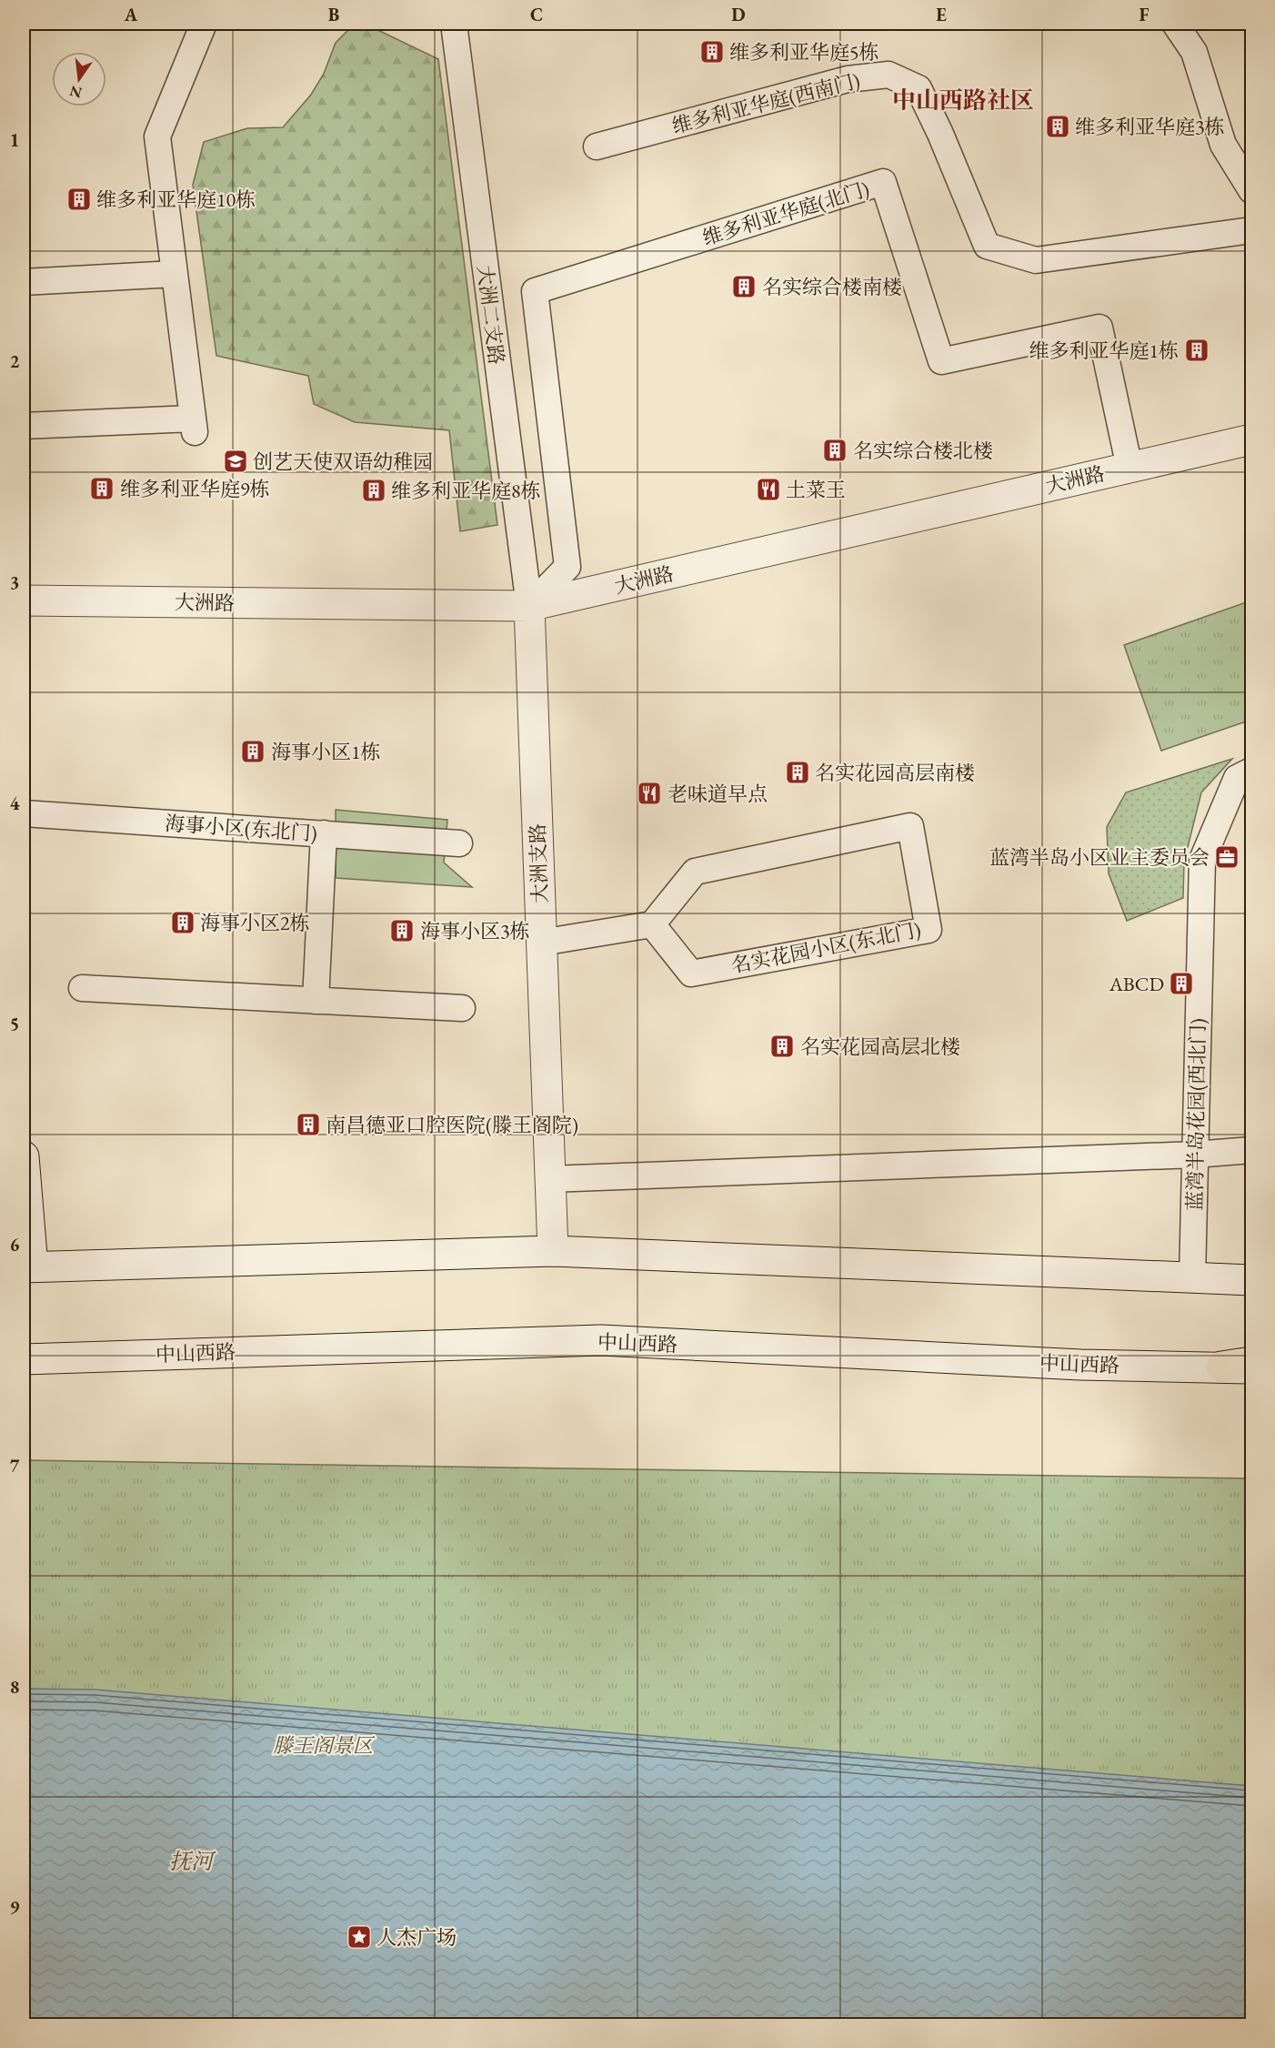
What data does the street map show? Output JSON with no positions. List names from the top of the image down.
{
  "streets": {
    "main road": ["大洲路", "大洲支路", "中山西路"],
    "lane": [
      "维多利亚华庭(西南门)",
      "维多利亚华庭(北门)",
      "大洲二支路",
      "海事小区(东北门)",
      "名实花园小区(东北门)",
      "蓝湾半岛花园(西北门)"
    ]
  },
  "crossings": [
    ["维多利亚华庭(北门)", "大洲二支路"],
    ["维多利亚华庭(北门)", "大洲路"],
    ["维多利亚华庭(北门)", "大洲支路"],
    ["大洲二支路", "大洲路"],
    ["大洲二支路", "大洲支路"],
    ["大洲路", "大洲支路"]
  ],
  "districts": ["中山西路社区"],
  "water": ["抚河"],
  "parks": ["滕王阁景区"],
  "places": {
    "building": [
      "维多利亚华庭5栋",
      "维多利亚华庭3栋",
      "维多利亚华庭10栋",
      "名实综合楼南楼",
      "维多利亚华庭1栋",
      "名实综合楼北楼",
      "维多利亚华庭9栋",
      "维多利亚华庭8栋",
      "海事小区1栋",
      "名实花园高层南楼",
      "海事小区2栋",
      "海事小区3栋",
      "ABCD",
      "名实花园高层北楼",
      "南昌德亚口腔医院(滕王阁院)"
    ],
    "school or university": ["创艺天使双语幼稚园"],
    "restaurant": ["土菜王", "老味道早点"],
    "office": ["蓝湾半岛小区业主委员会"],
    "place": ["人杰广场"]
  },
  "north": "bottom",
  "grid": {
    "columns": [
      "A",
      "B",
      "C",
      "D",
      "E",
      "F"
    ],
    "rows": [
      "1",
      "2",
      "3",
      "4",
      "5",
      "6",
      "7",
      "8",
      "9"
    ]
  }
}
